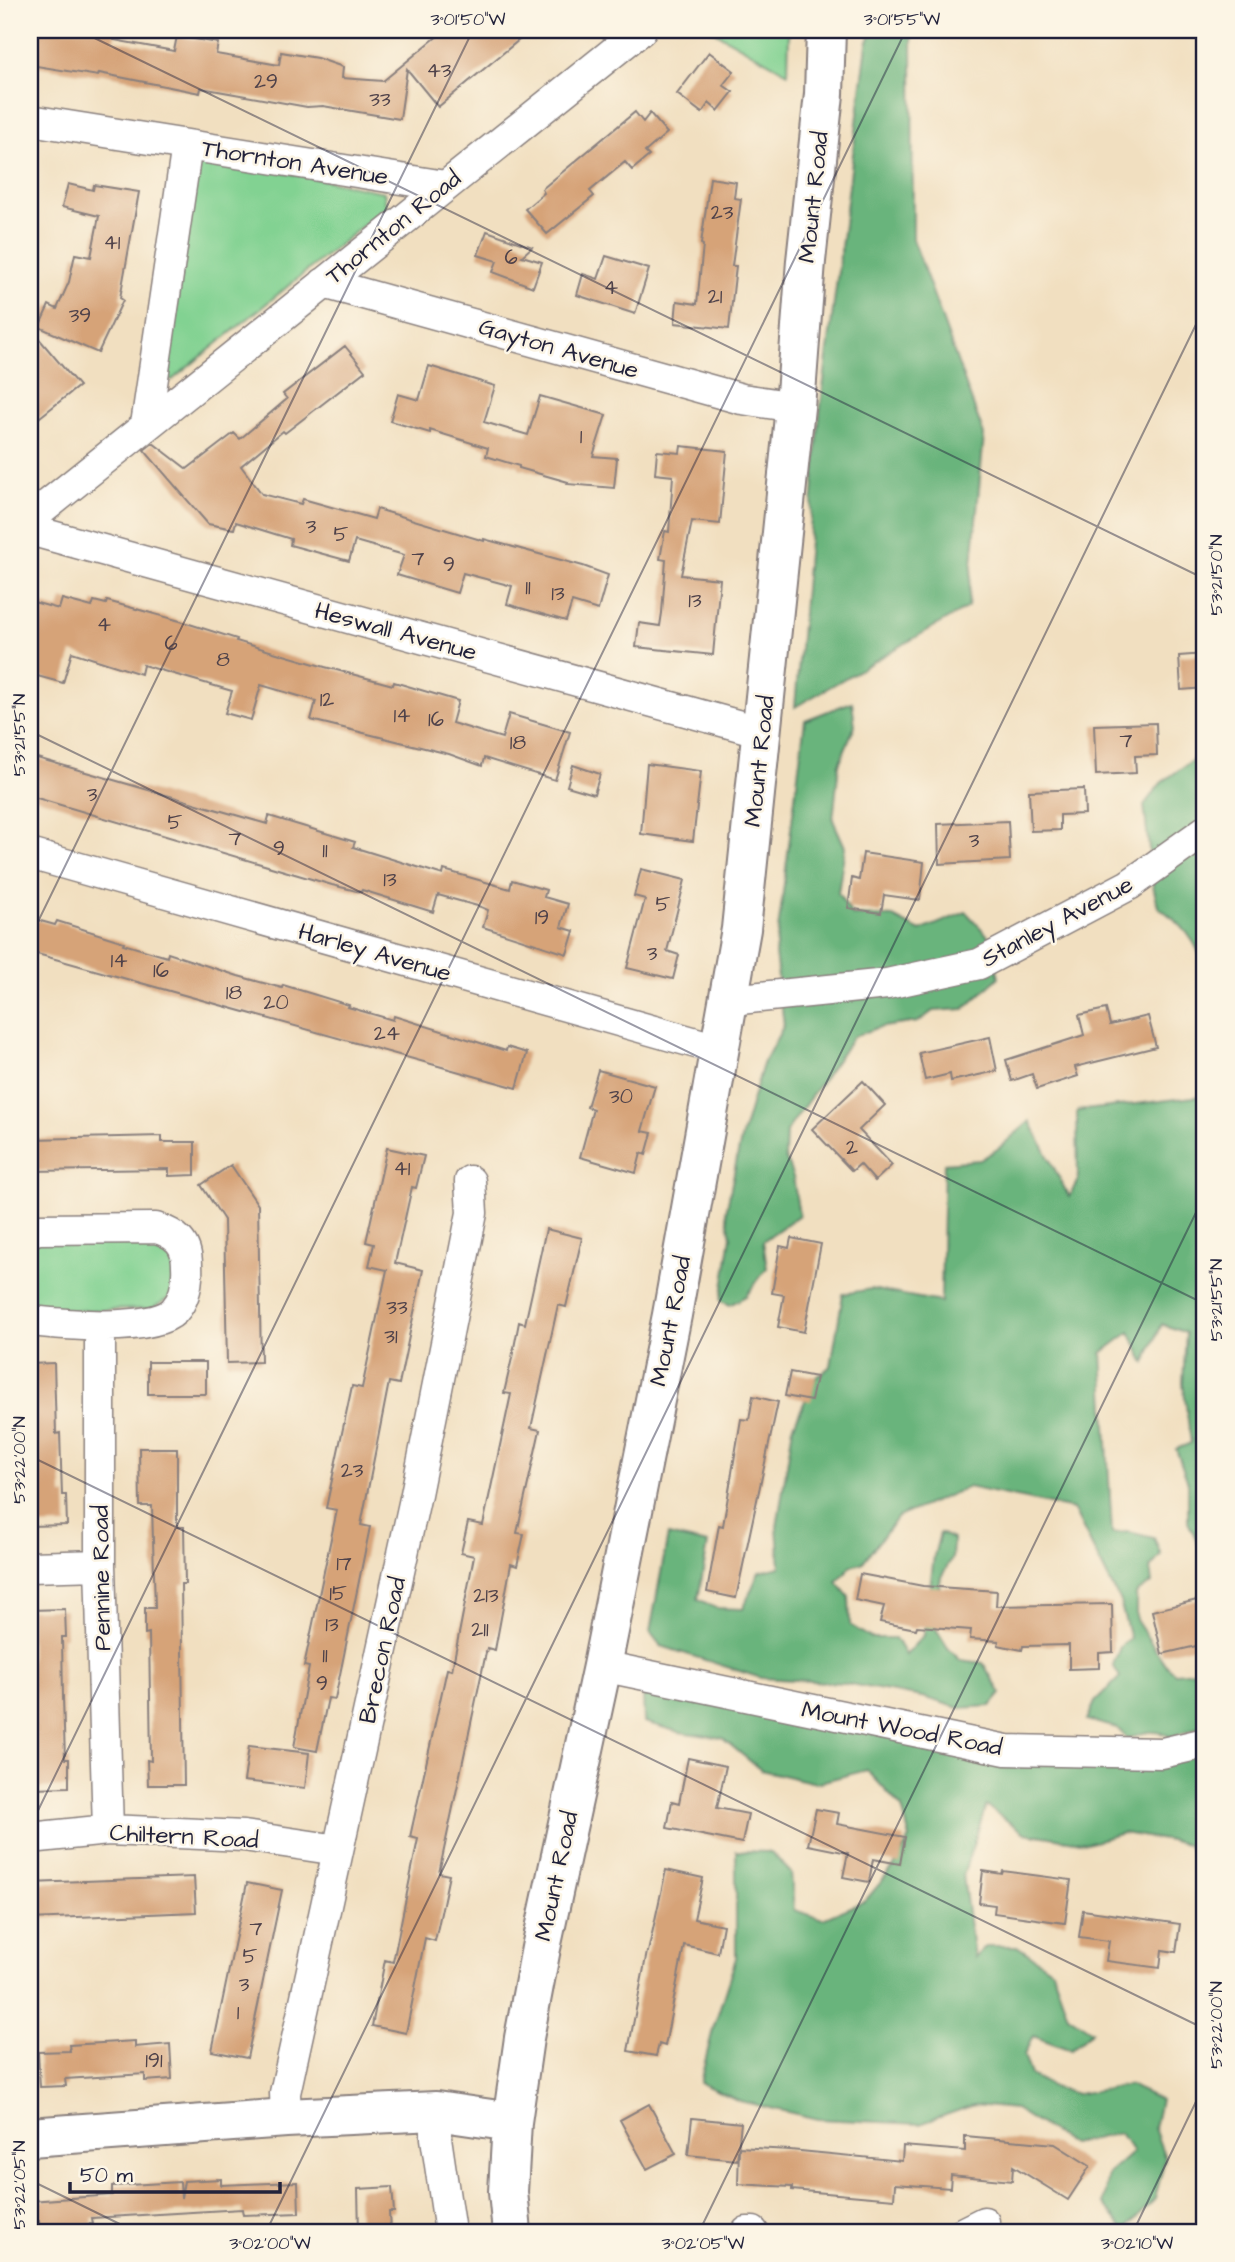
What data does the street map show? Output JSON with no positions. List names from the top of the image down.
{
  "streets": {
    "main road": ["Mount Road"],
    "street": [
      "Thornton Avenue",
      "Thornton Road",
      "Gayton Avenue",
      "Heswall Avenue",
      "Stanley Avenue",
      "Harley Avenue",
      "Pennine Road",
      "Brecon Road",
      "Mount Wood Road",
      "Chiltern Road"
    ]
  },
  "crossings": [
    ["Thornton Avenue", "Thornton Road"],
    ["Mount Road", "Gayton Avenue"],
    ["Mount Road", "Heswall Avenue"],
    ["Mount Road", "Stanley Avenue"],
    ["Mount Road", "Harley Avenue"],
    ["Mount Road", "Mount Wood Road"],
    ["Thornton Road", "Gayton Avenue"],
    ["Pennine Road", "Chiltern Road"],
    ["Brecon Road", "Chiltern Road"]
  ],
  "house_numbers": [
    "43",
    "29",
    "33",
    "23",
    "41",
    "6",
    "4",
    "21",
    "39",
    "1",
    "3",
    "5",
    "7",
    "9",
    "11",
    "13",
    "13",
    "4",
    "6",
    "8",
    "12",
    "14",
    "16",
    "7",
    "18",
    "3",
    "5",
    "7",
    "3",
    "9",
    "11",
    "13",
    "5",
    "19",
    "3",
    "14",
    "16",
    "18",
    "20",
    "24",
    "30",
    "2",
    "41",
    "33",
    "31",
    "23",
    "17",
    "15",
    "213",
    "13",
    "211",
    "11",
    "9",
    "7",
    "5",
    "3",
    "1",
    "191"
  ],
  "scale_bar": "50 m",
  "coordinates": [
    "3°01'50\"W",
    "3°01'55\"W",
    "53°21'50\"N",
    "53°21'55\"N",
    "53°22'00\"N",
    "53°22'05\"N",
    "3°02'00\"W",
    "3°02'05\"W",
    "3°02'10\"W"
  ]
}
